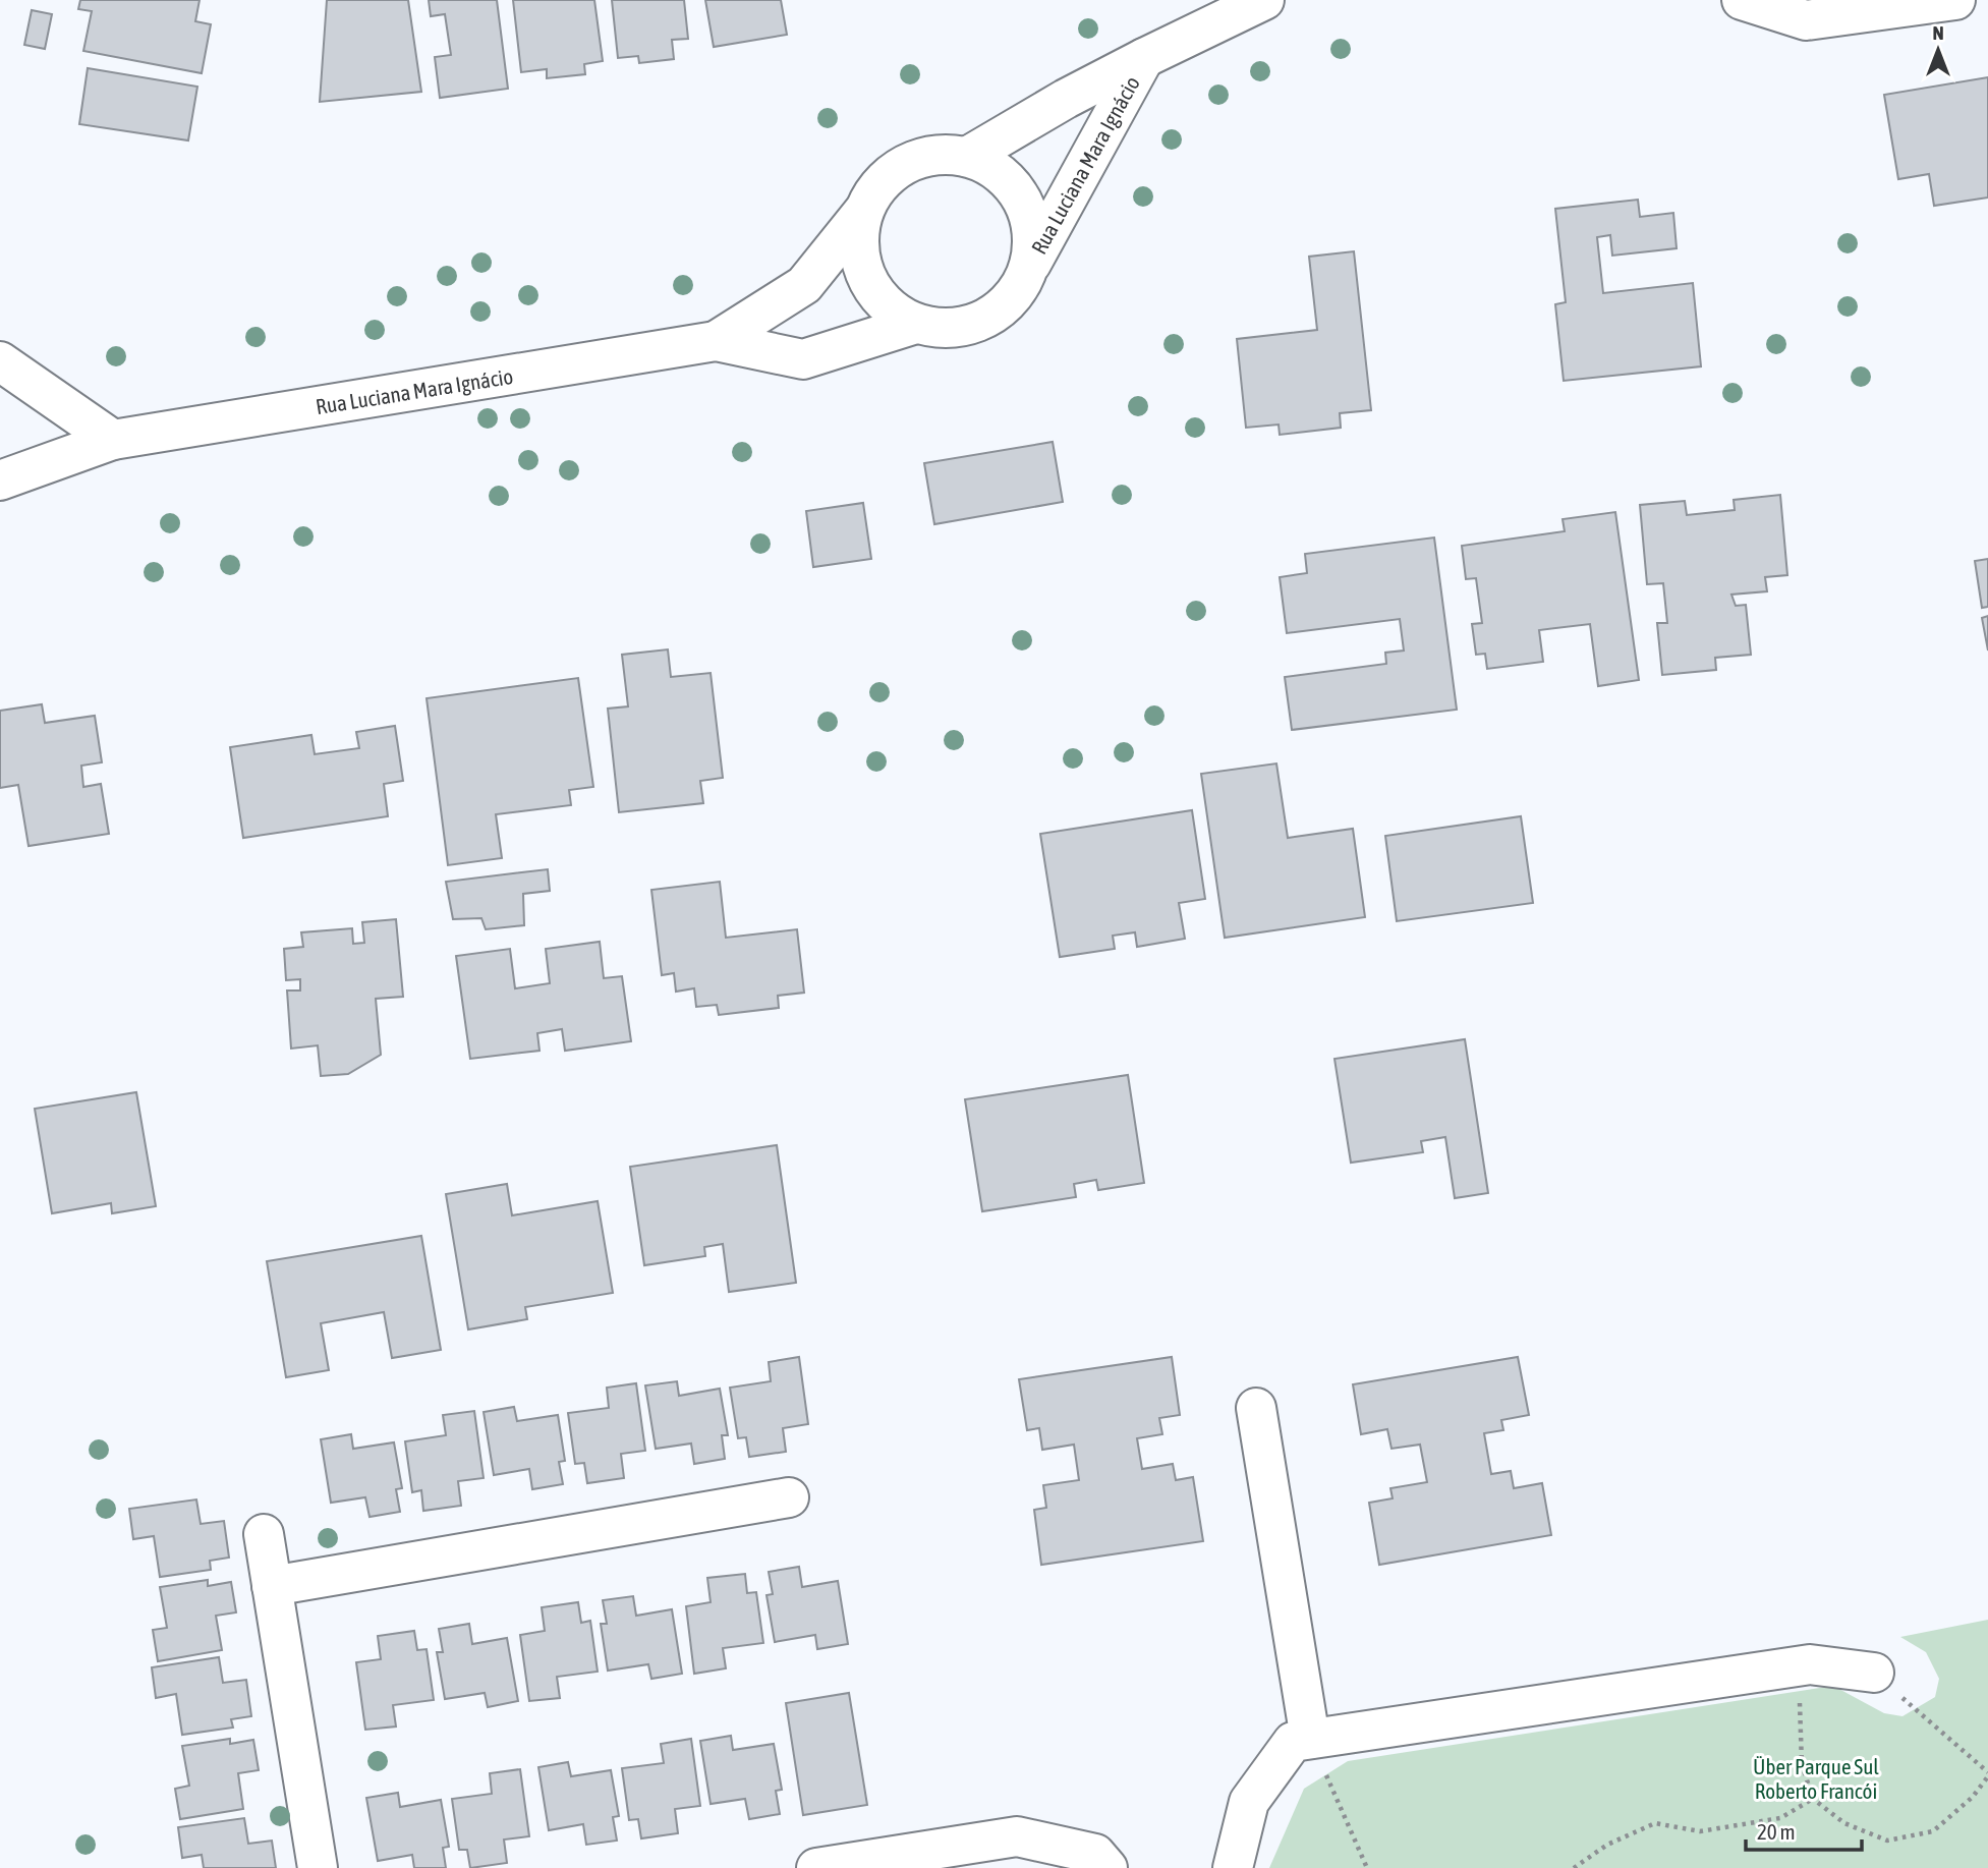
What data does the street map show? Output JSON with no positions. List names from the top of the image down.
{
  "streets": {
    "street": ["Rua Luciana Mara Ignácio"]
  },
  "parks": ["Über Parque Sul Roberto Francói"],
  "scale_bar": "20 m",
  "north": "top"
}
